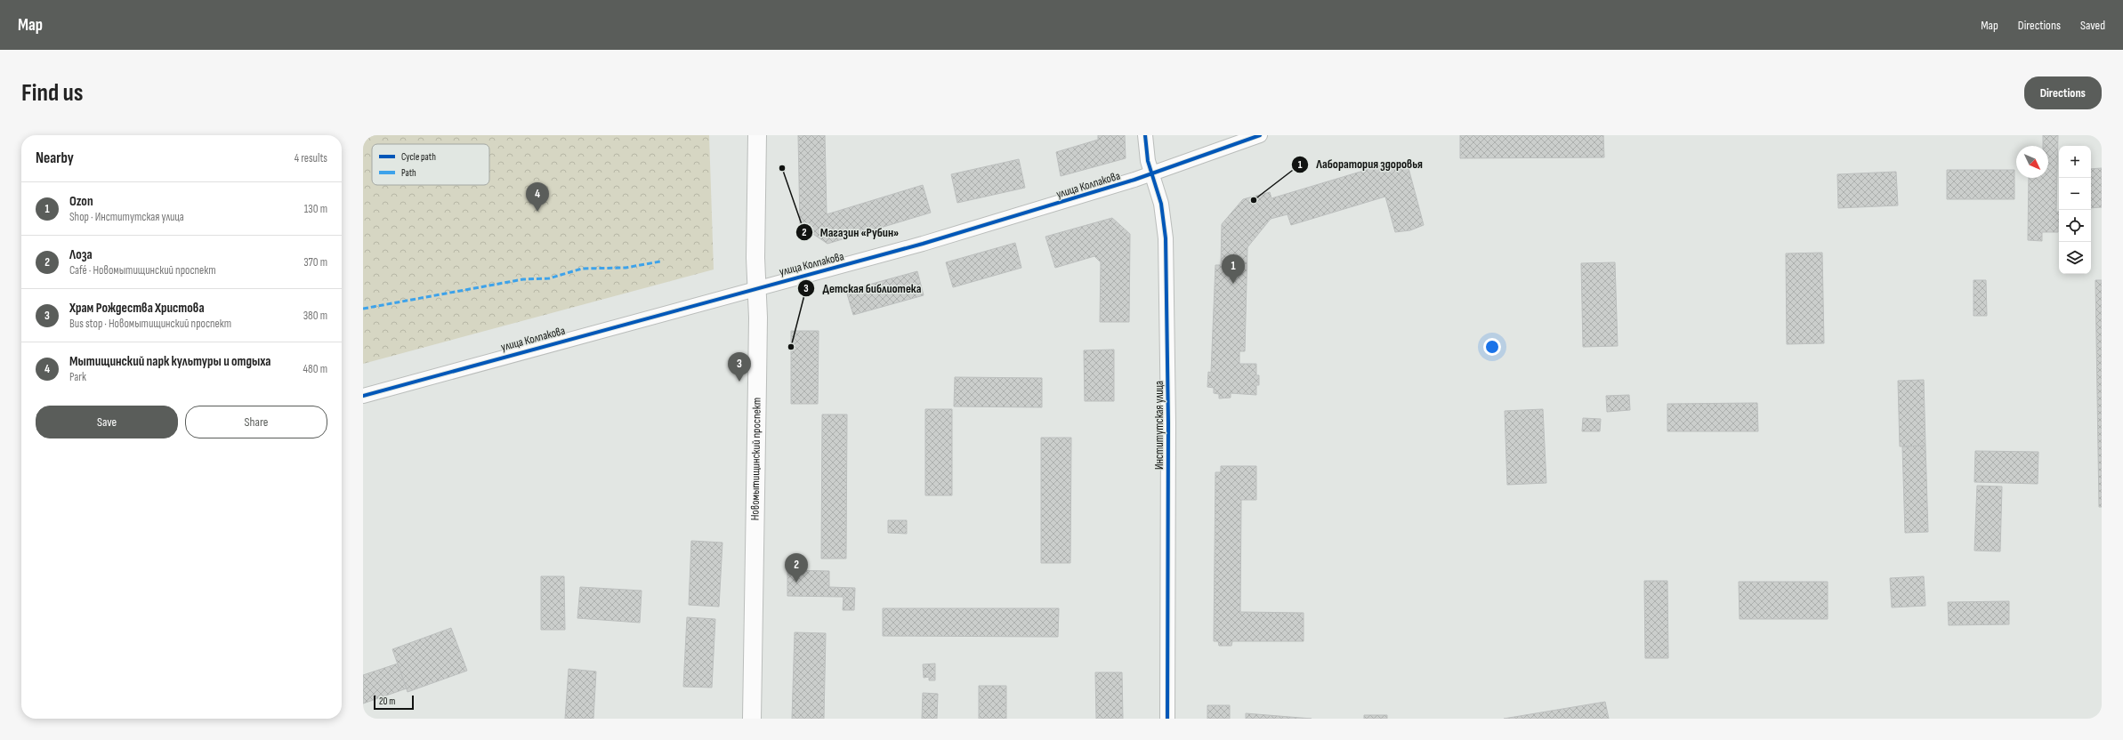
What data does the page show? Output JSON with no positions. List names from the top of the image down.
{
  "streets": {
    "main road": ["Новомытищинский проспект"],
    "street": ["улица Колпакова", "Институтская улица"]
  },
  "crossings": [
    ["улица Колпакова", "Институтская улица"],
    ["улица Колпакова", "Новомытищинский проспект"]
  ],
  "places": ["Магазин «Рубин»", "Лаборатория здоровья", "Детская библиотека"],
  "legend": ["Cycle path", "Path"],
  "scale_bar": "20 m",
  "north": "bottom right",
  "page": {
    "header": "Map",
    "nav": ["Map", "Directions", "Saved"],
    "buttons": [
      "Directions",
      ["Save", "Share"]
    ],
    "title": "Find us",
    "heading": ["Nearby", "4 results"],
    "map_buttons": ["+", "−"],
    "list": [
      {
        "mark": "1",
        "name": "Ozon",
        "note": "Shop · Институтская улица",
        "value": "130 m"
      },
      {
        "mark": "2",
        "name": "Лоза",
        "note": "Café · Новомытищинский проспект",
        "value": "370 m"
      },
      {
        "mark": "3",
        "name": "Храм Рождества Христова",
        "note": "Bus stop · Новомытищинский проспект",
        "value": "380 m"
      },
      {
        "mark": "4",
        "name": "Мытищинский парк культуры и отдыха",
        "note": "Park",
        "value": "480 m"
      }
    ],
    "pins": [
      "4",
      "1",
      "3",
      "2"
    ],
    "scale": "20 m"
  }
}
